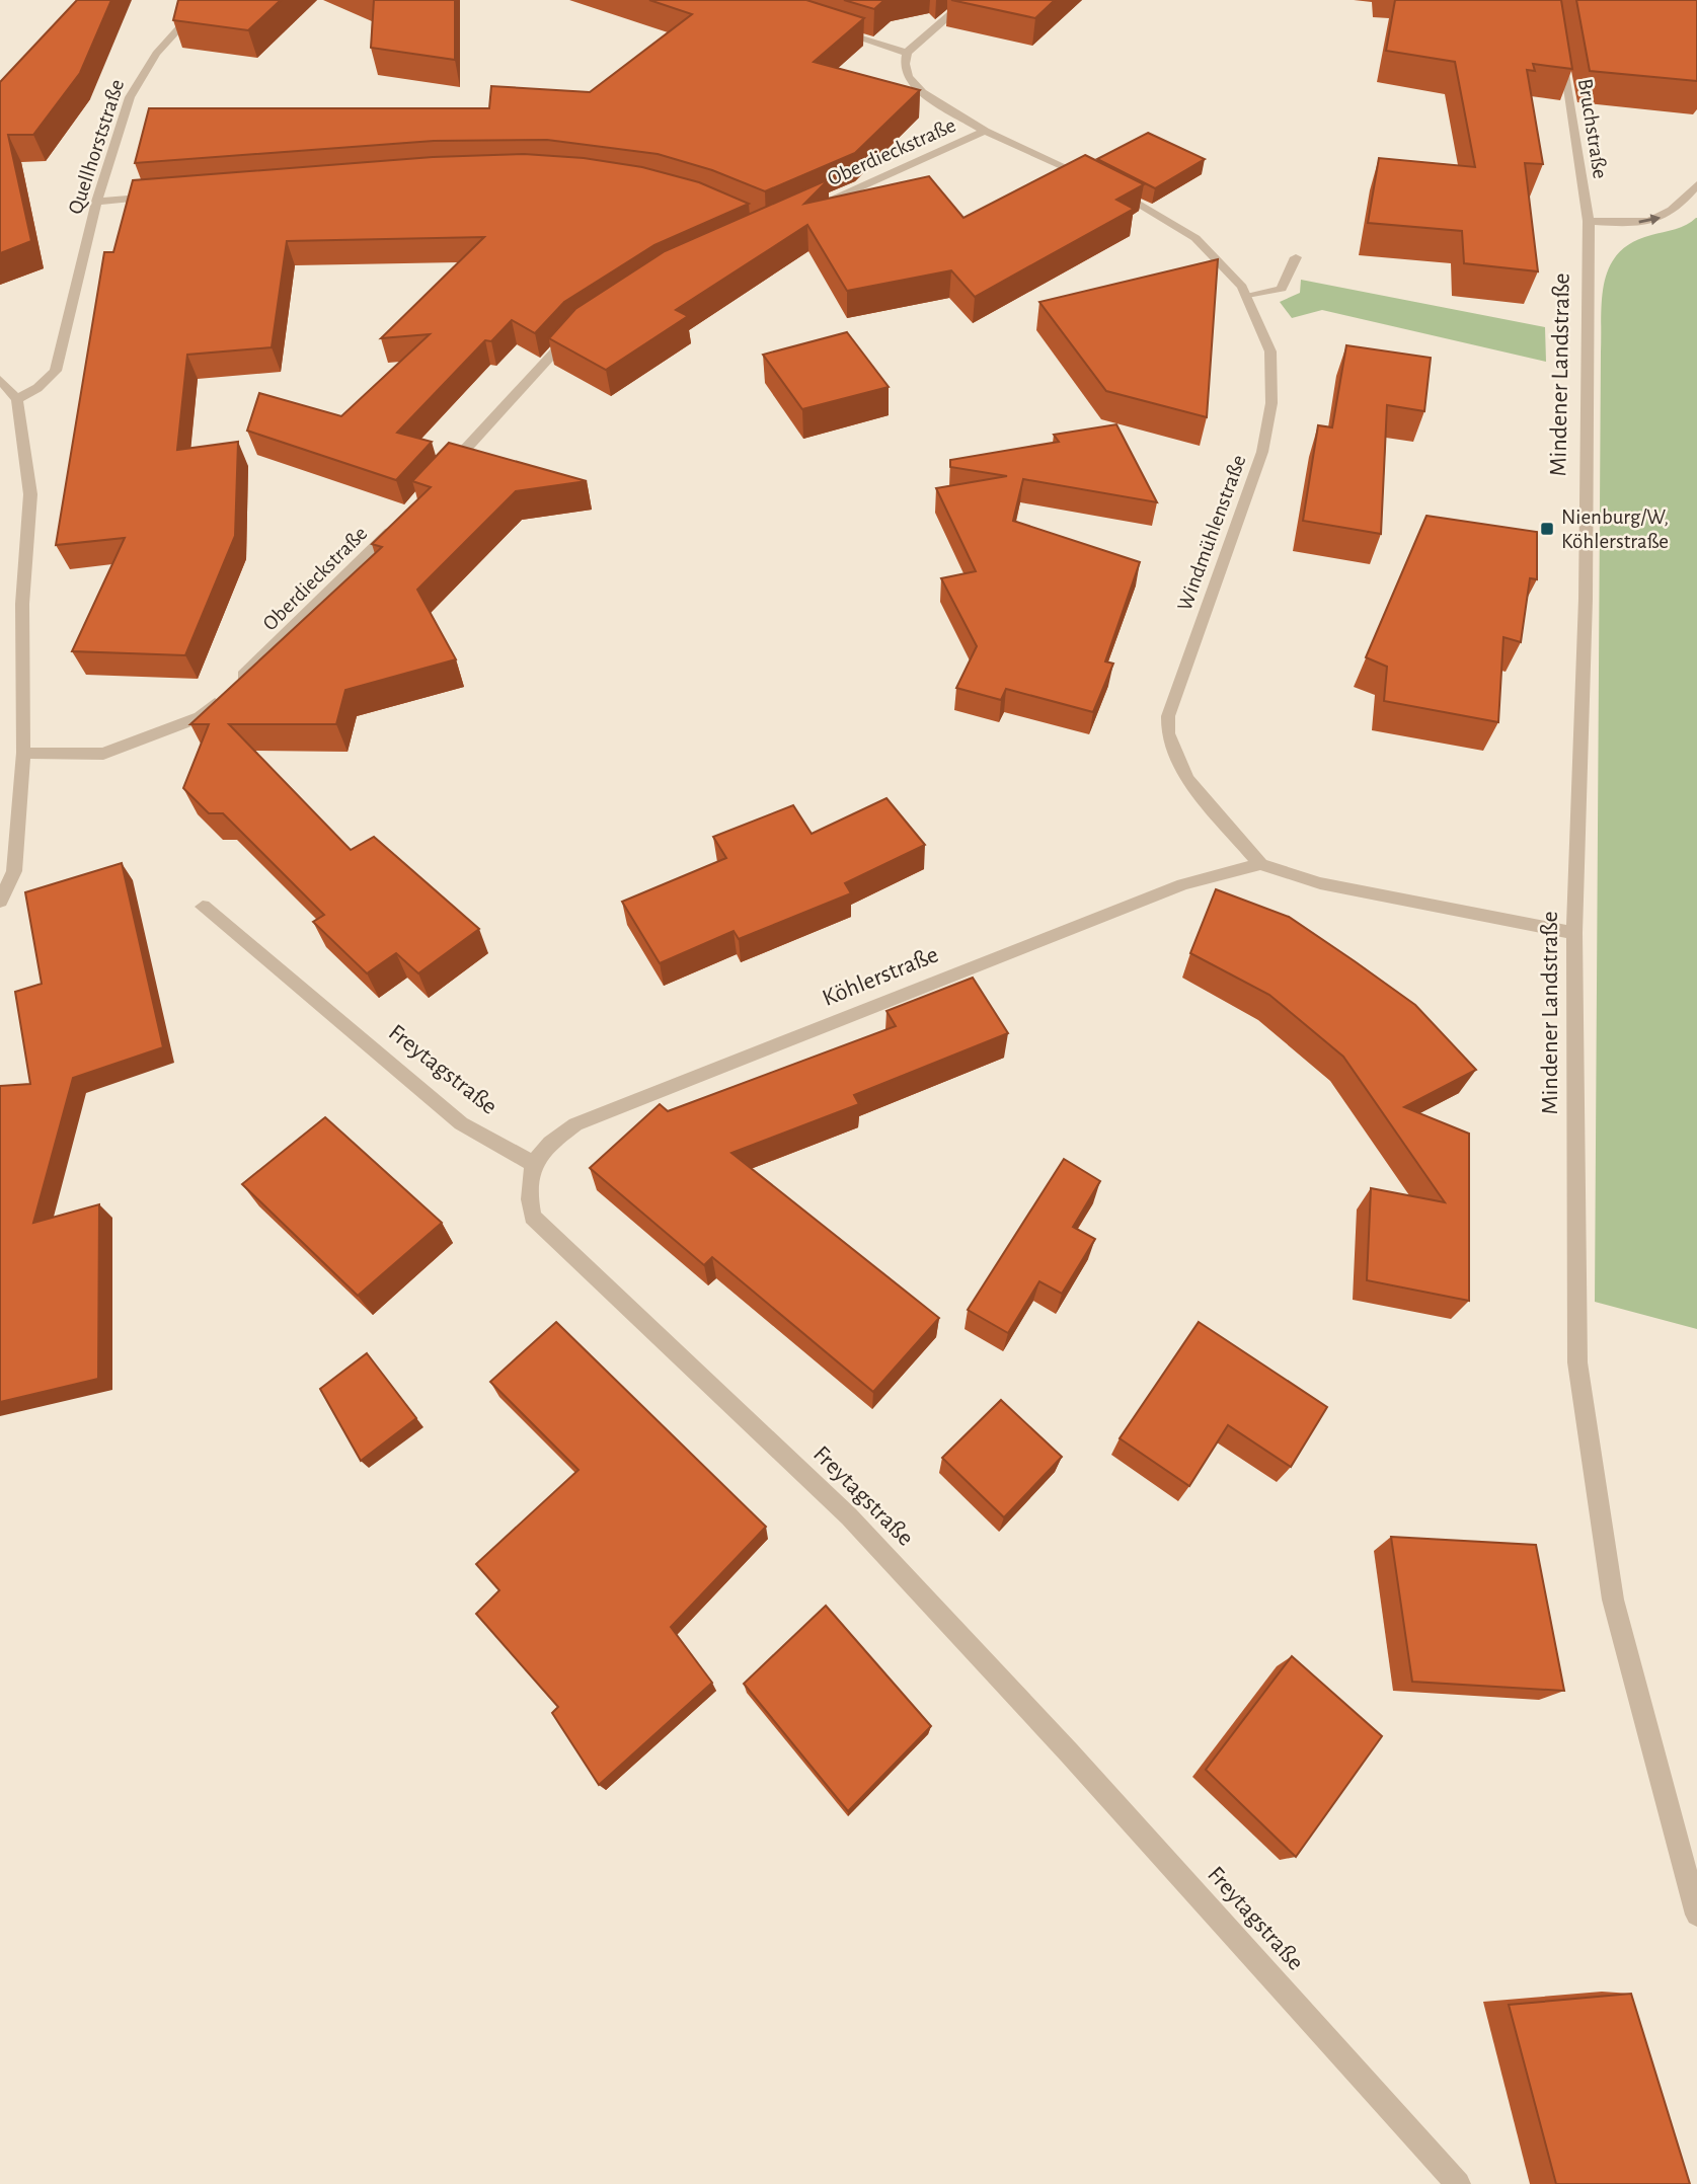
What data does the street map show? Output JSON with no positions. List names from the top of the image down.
{
  "streets": {
    "street": [
      "Bruchstraße",
      "Quellhorststraße",
      "Oberdieckstraße",
      "Mindener Landstraße",
      "Windmühlenstraße",
      "Köhlerstraße",
      "Freytagstraße"
    ]
  },
  "crossings": [
    ["Bruchstraße", "Mindener Landstraße"],
    ["Windmühlenstraße", "Köhlerstraße"],
    ["Köhlerstraße", "Freytagstraße"]
  ],
  "places": {
    "transit": ["Nienburg/W, Köhlerstraße"]
  }
}
